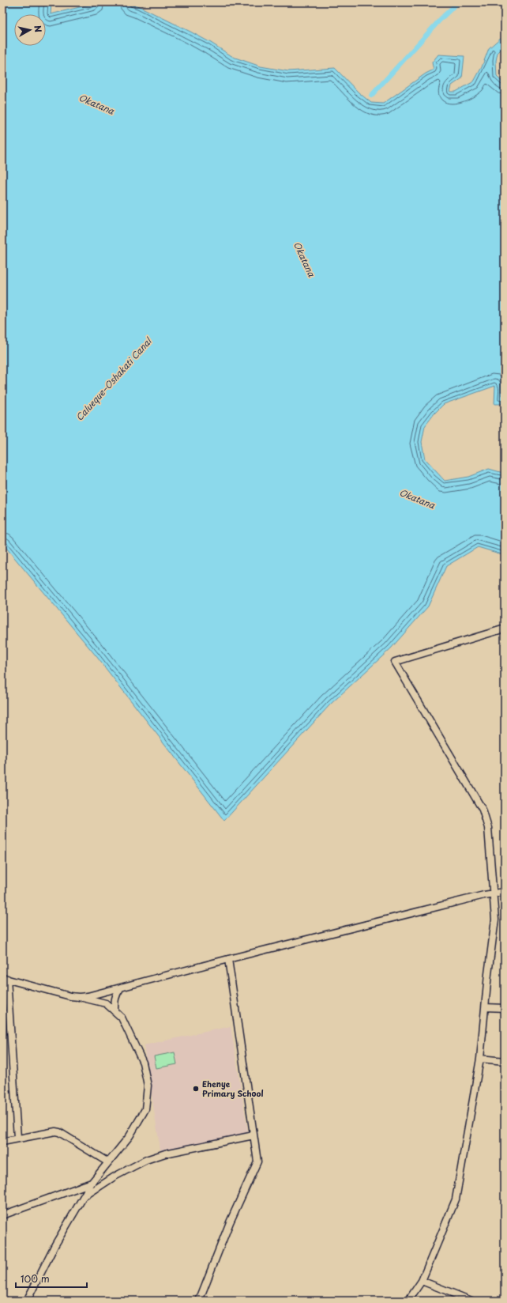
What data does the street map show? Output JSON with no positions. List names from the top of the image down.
{
  "water": ["Okatana", "Calueque–Oshakati Canal"],
  "places": ["Ehenye Primary School"],
  "scale_bar": "100 m",
  "north": "right"
}
